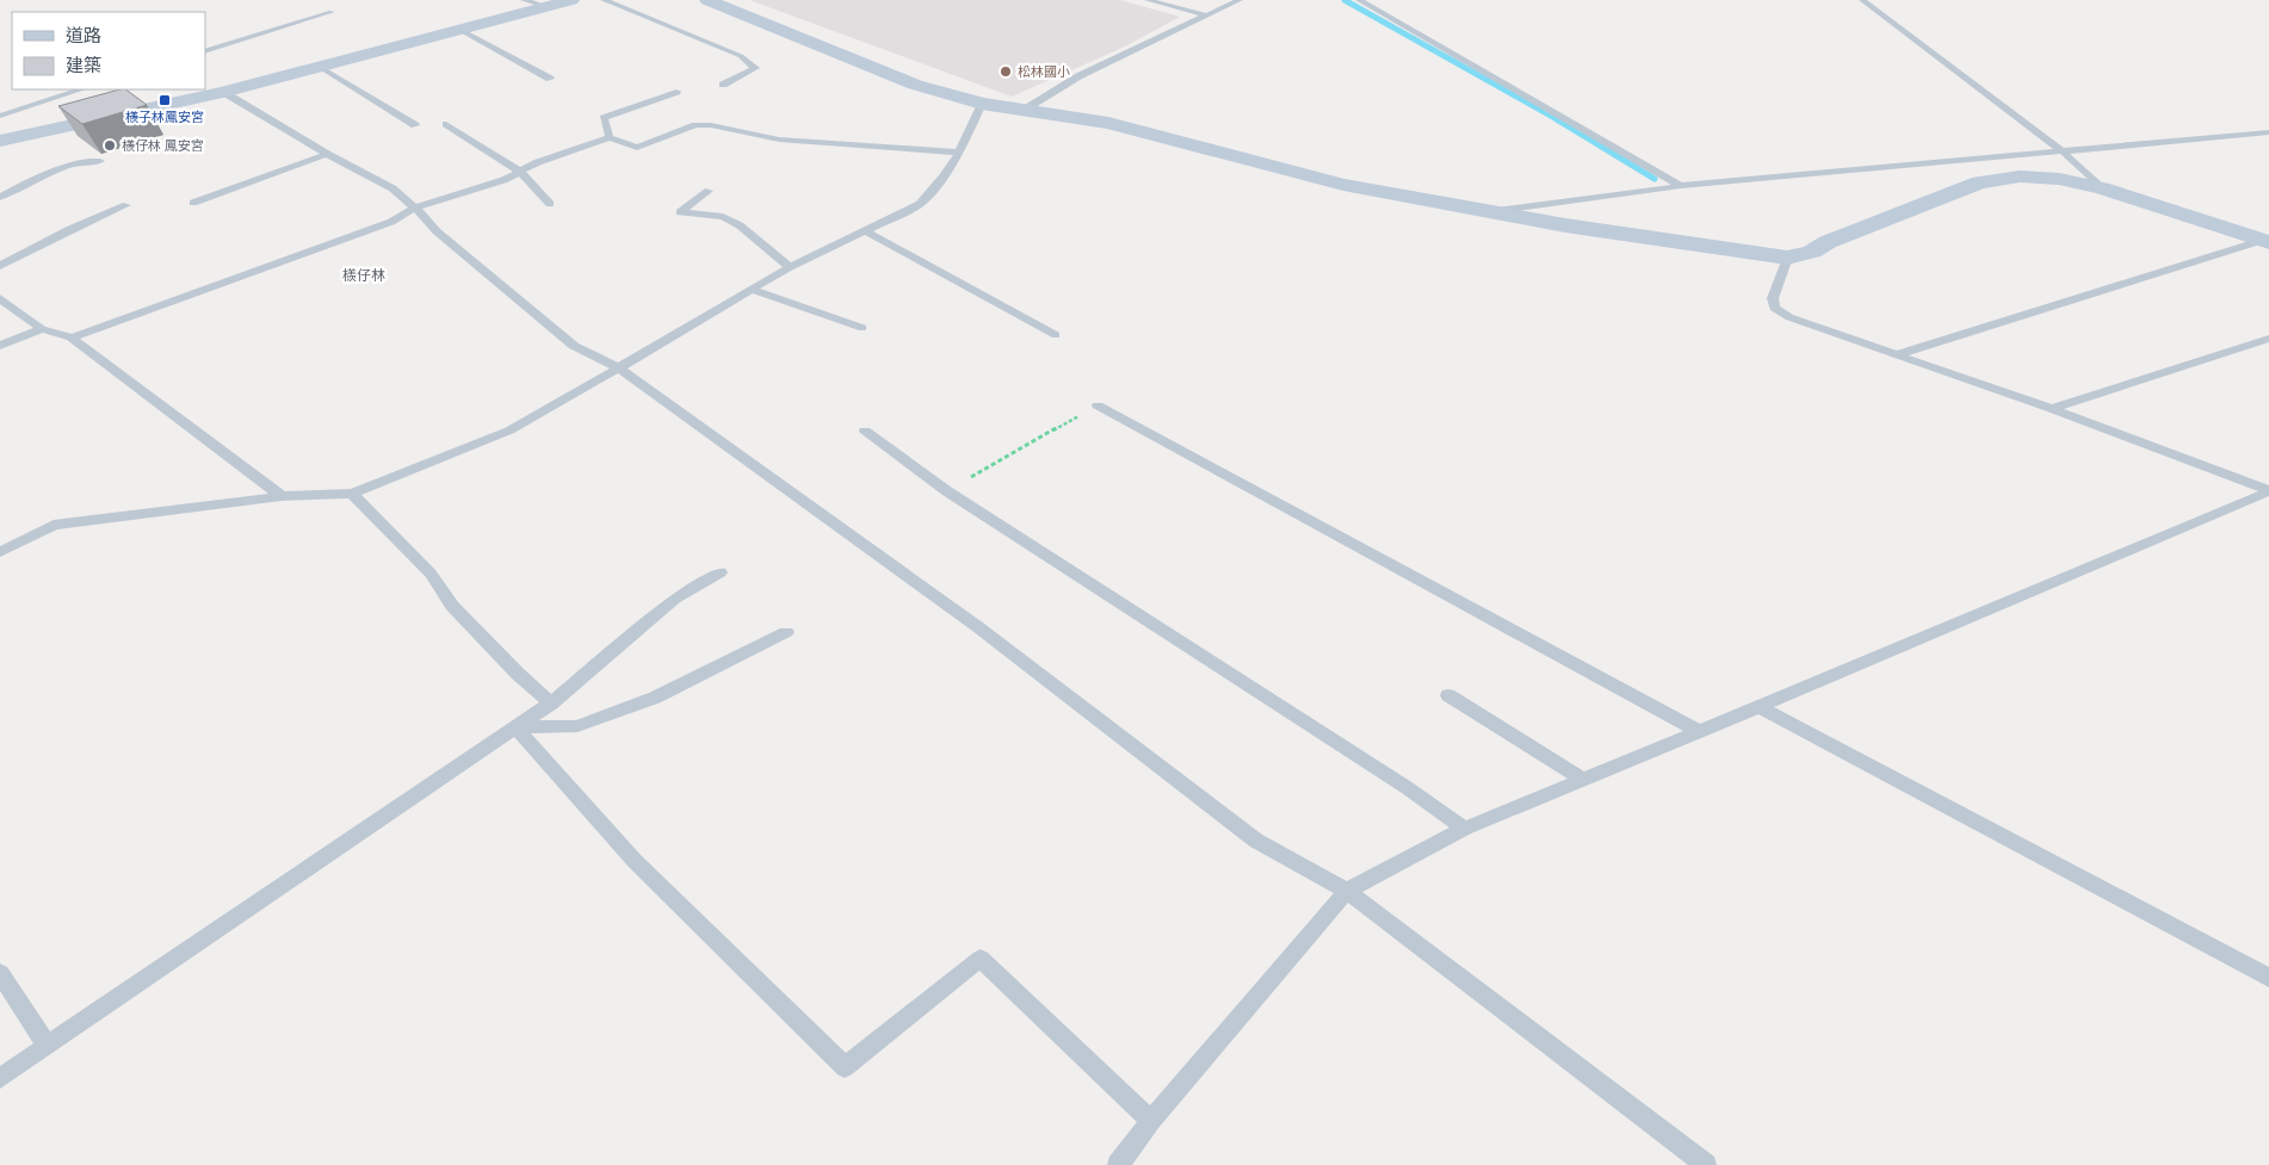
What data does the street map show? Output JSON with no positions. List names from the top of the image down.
{
  "districts": ["檨仔林"],
  "places": {
    "other": ["松林國小", "檨仔林 鳳安宮"],
    "transit": ["檨子林鳳安宮"]
  },
  "legend": ["道路", "建築"]
}
